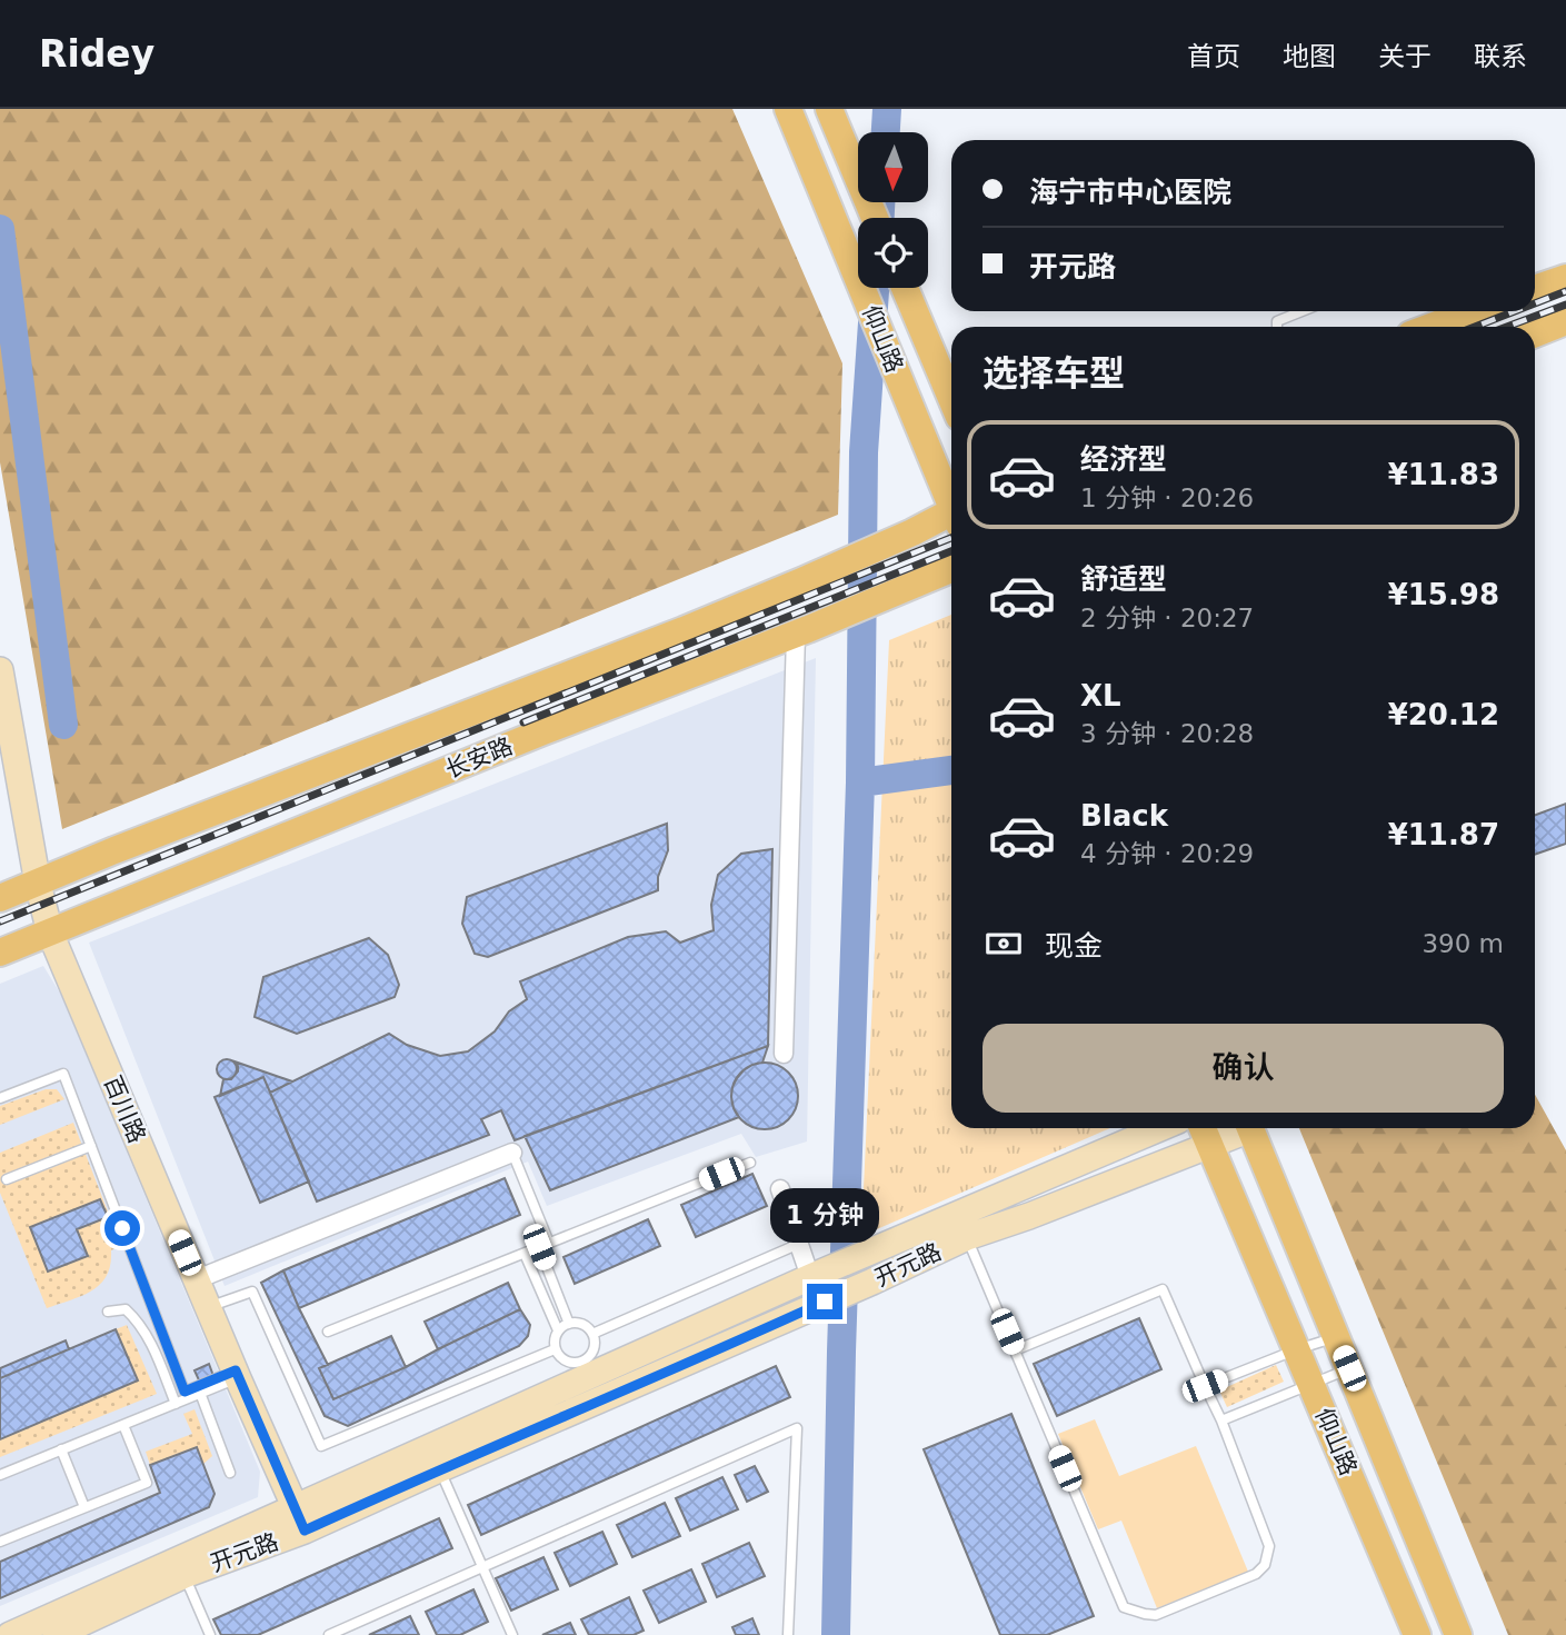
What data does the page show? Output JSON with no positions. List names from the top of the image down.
{
  "streets": {
    "main road": [
      "仰山路",
      "长安路",
      "百川路",
      "开元路"
    ]
  },
  "crossings": [
    ["仰山路", "开元路"],
    ["长安路", "百川路"],
    ["百川路", "开元路"]
  ],
  "north": "bottom",
  "page": {
    "header": "Ridey",
    "nav": [
      "首页",
      "地图",
      "关于",
      "联系"
    ],
    "banner": ["海宁市中心医院", "开元路"],
    "heading": "选择车型",
    "list": [
      {
        "name": "经济型",
        "note": "1 分钟 · 20:26",
        "value": "¥11.83"
      },
      {
        "name": "舒适型",
        "note": "2 分钟 · 20:27",
        "value": "¥15.98"
      },
      {
        "name": "XL",
        "note": "3 分钟 · 20:28",
        "value": "¥20.12"
      },
      {
        "name": "Black",
        "note": "4 分钟 · 20:29",
        "value": "¥11.87"
      }
    ],
    "pay": ["现金", "390 m"],
    "buttons": "确认",
    "bubble": "1 分钟"
  }
}
